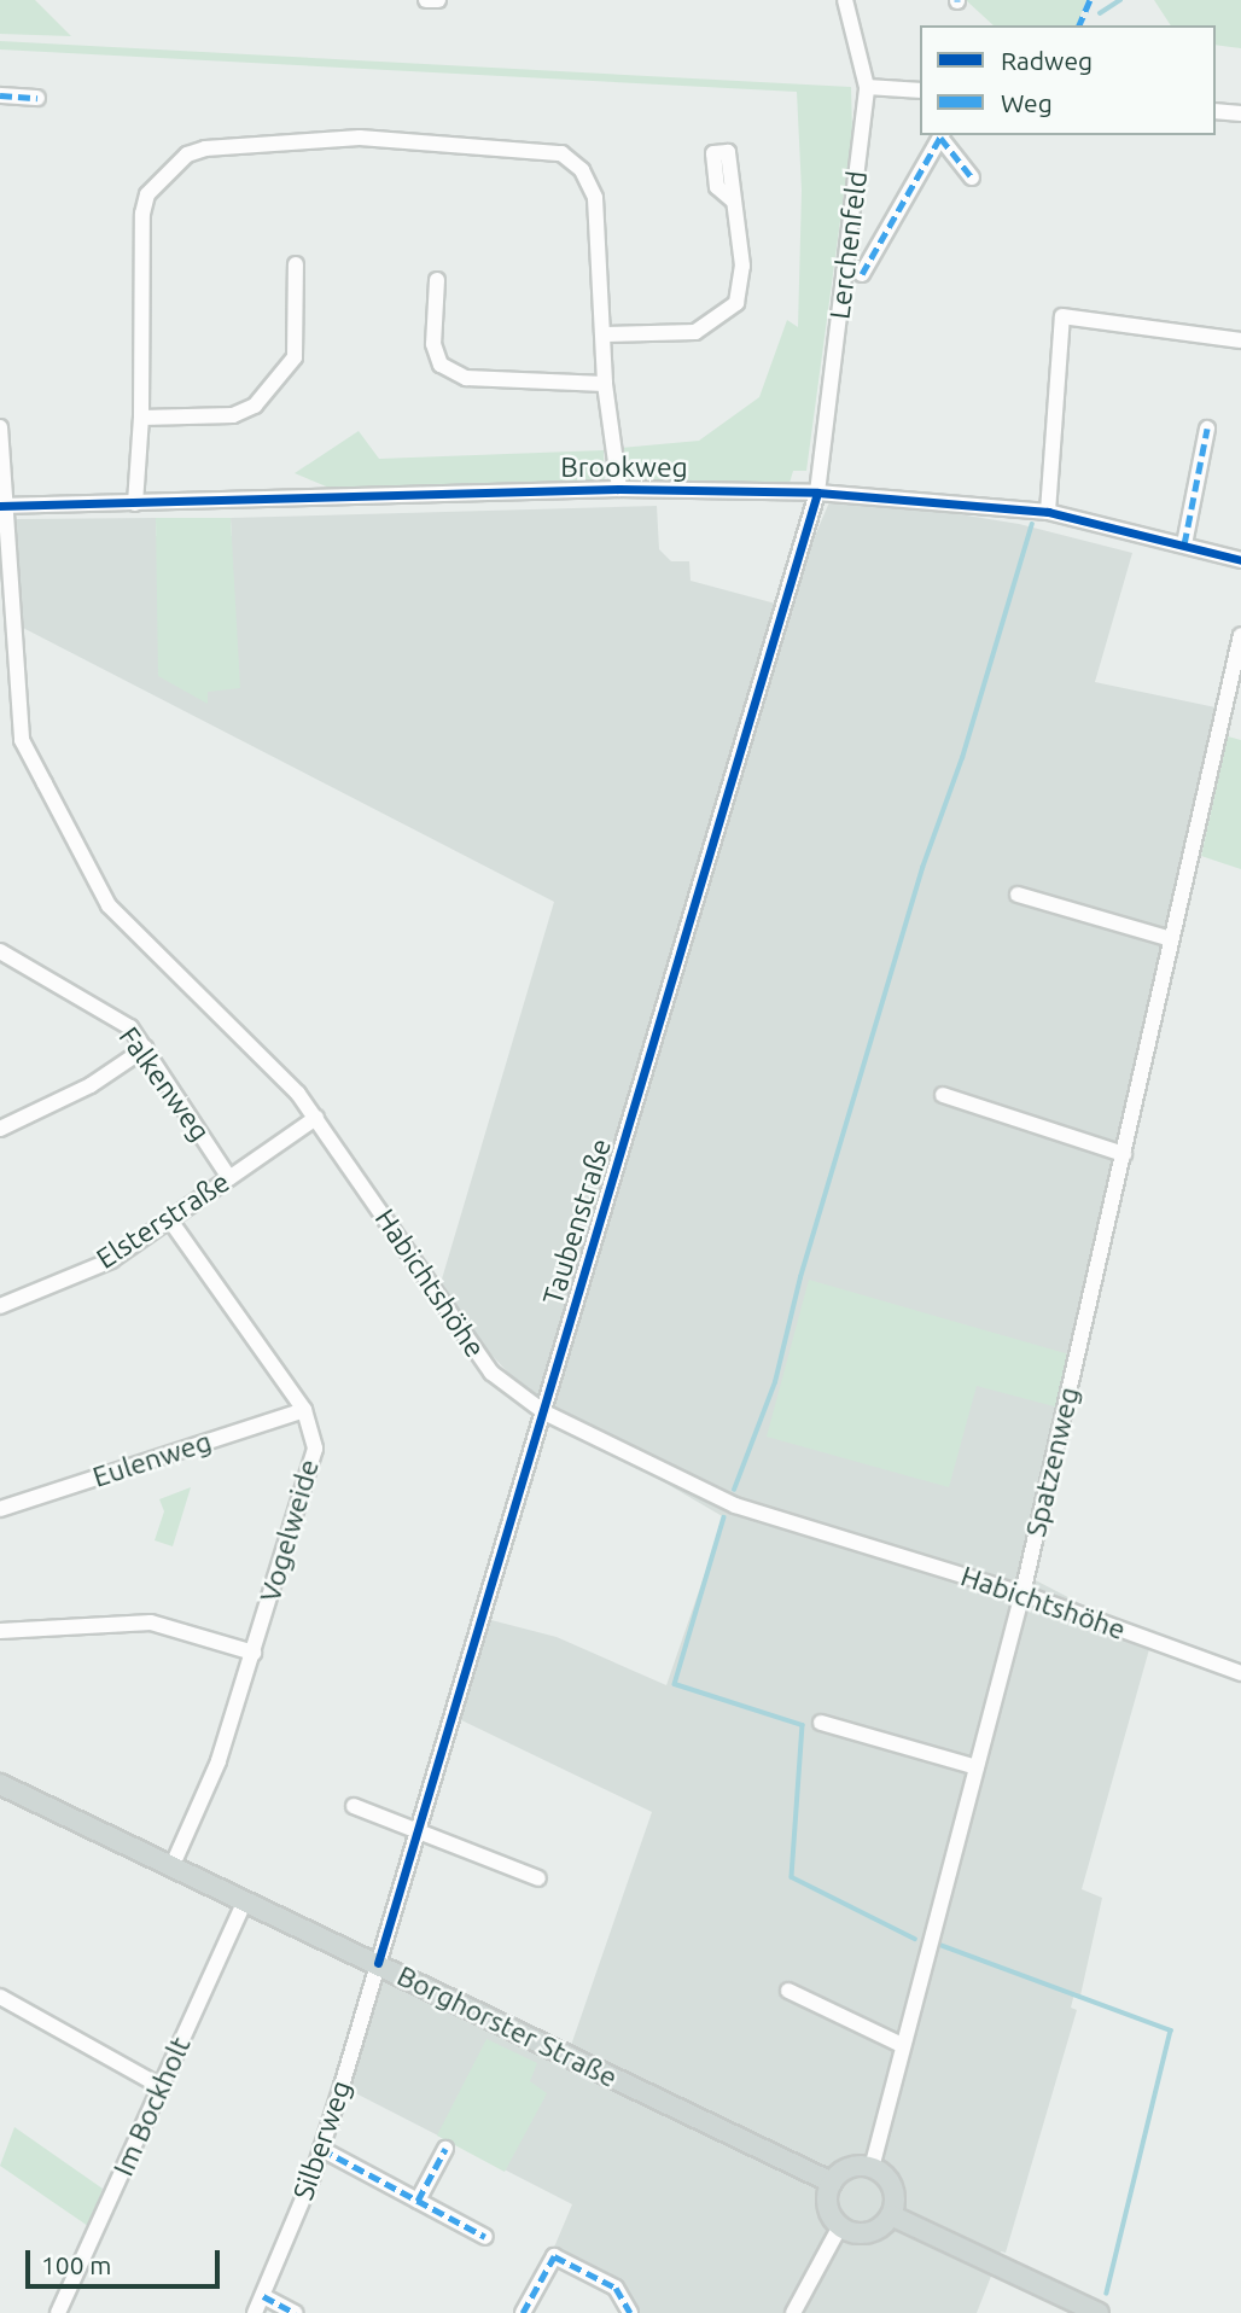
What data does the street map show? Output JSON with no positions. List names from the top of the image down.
{
  "streets": {
    "main road": ["Borghorster Straße"],
    "street": [
      "Lerchenfeld",
      "Brookweg",
      "Falkenweg",
      "Elsterstraße",
      "Taubenstraße",
      "Habichtshöhe",
      "Eulenweg",
      "Spatzenweg",
      "Vogelweide",
      "Im Bockholt",
      "Silberweg"
    ]
  },
  "crossings": [
    ["Lerchenfeld", "Brookweg"],
    ["Lerchenfeld", "Taubenstraße"],
    ["Brookweg", "Taubenstraße"],
    ["Brookweg", "Habichtshöhe"],
    ["Falkenweg", "Elsterstraße"],
    ["Elsterstraße", "Habichtshöhe"],
    ["Elsterstraße", "Vogelweide"],
    ["Taubenstraße", "Habichtshöhe"],
    ["Taubenstraße", "Borghorster Straße"],
    ["Taubenstraße", "Silberweg"],
    ["Habichtshöhe", "Spatzenweg"],
    ["Eulenweg", "Vogelweide"],
    ["Spatzenweg", "Borghorster Straße"],
    ["Vogelweide", "Borghorster Straße"],
    ["Borghorster Straße", "Im Bockholt"],
    ["Borghorster Straße", "Silberweg"]
  ],
  "legend": ["Radweg", "Weg"],
  "scale_bar": "100 m"
}
